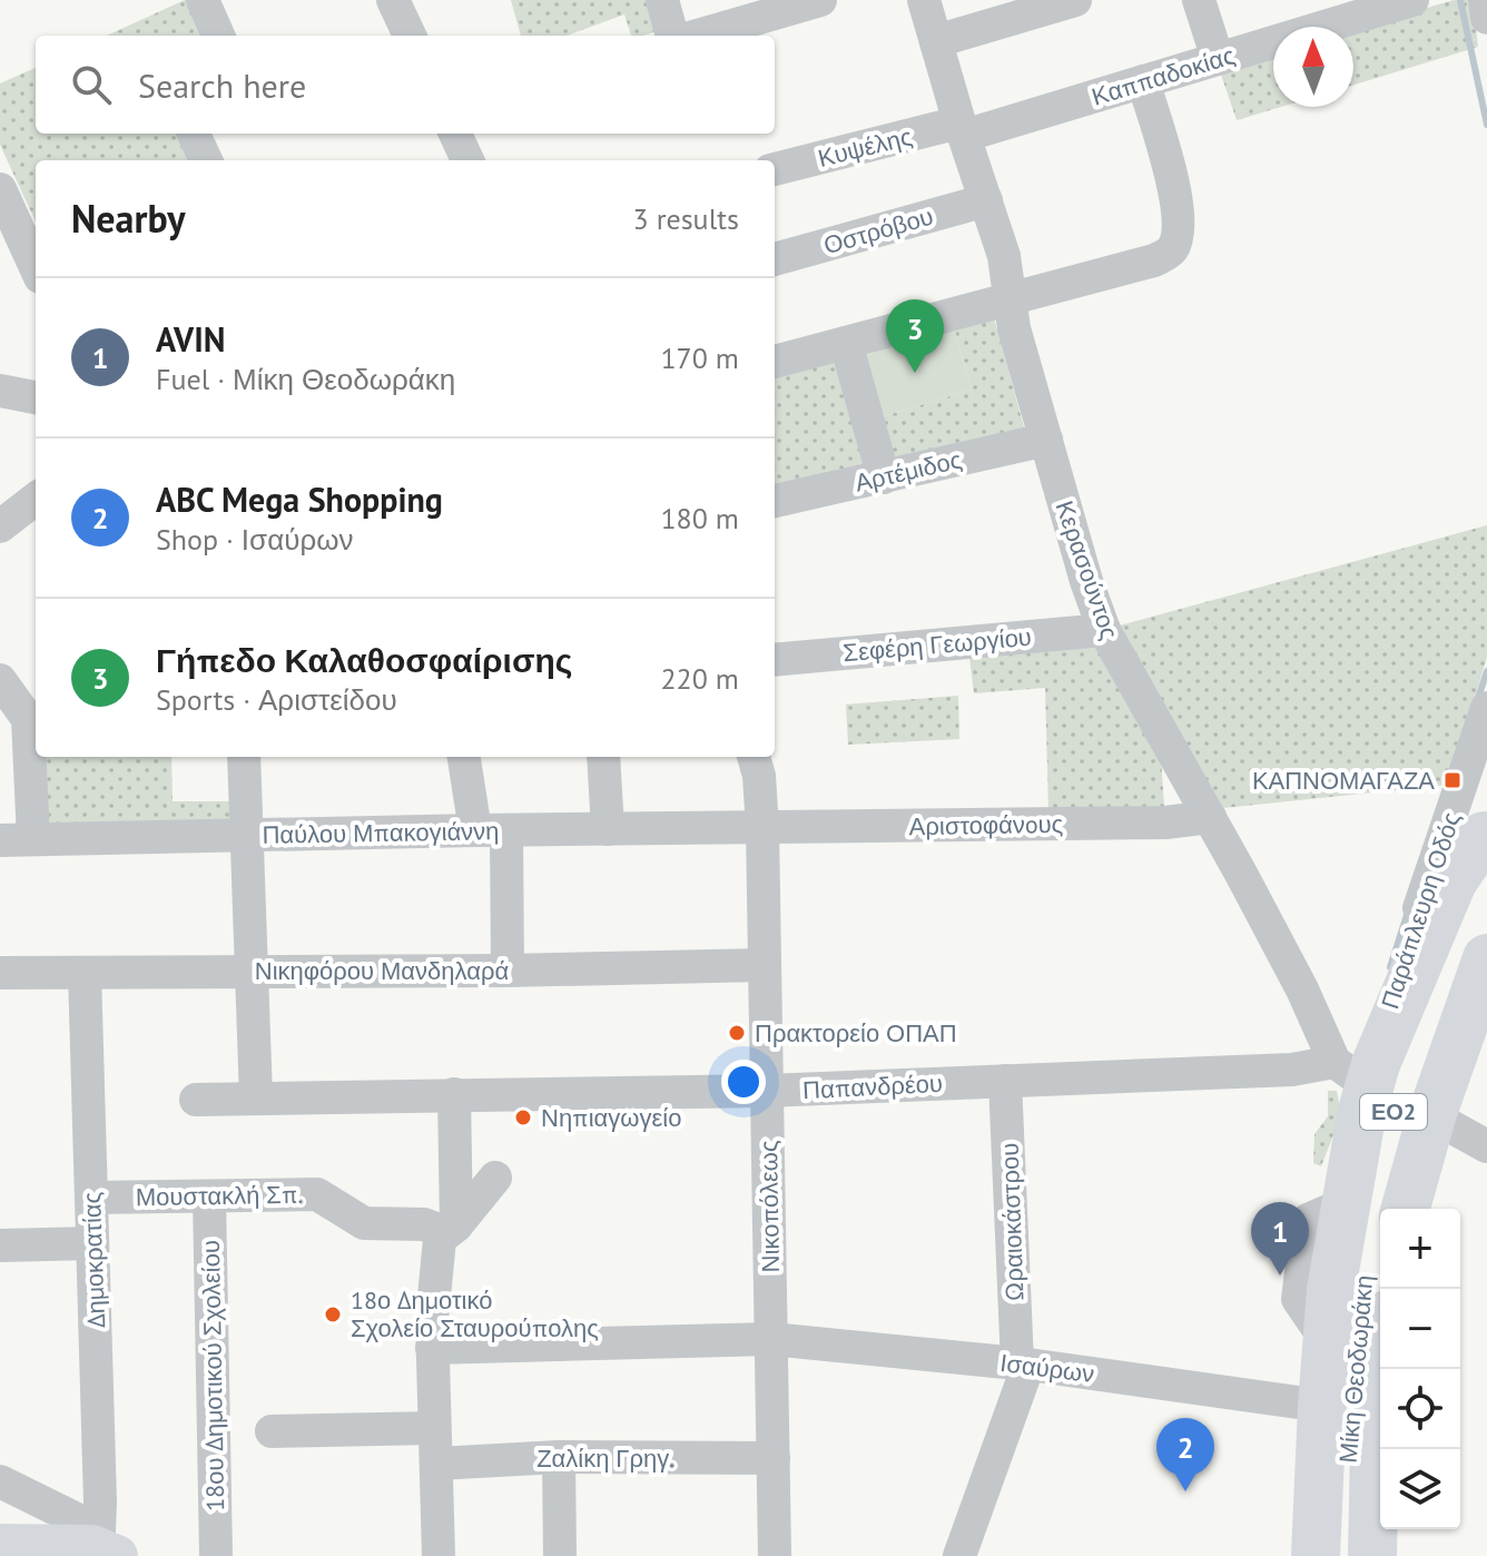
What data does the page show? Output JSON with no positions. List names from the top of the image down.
{
  "streets": {
    "highway": ["ΕΟ2", "Μίκη Θεοδωράκη"],
    "street": [
      "Καππαδοκίας",
      "Κυψέλης",
      "Οστρόβου",
      "Αρτέμιδος",
      "Κερασούντος",
      "Σεφέρη Γεωργίου",
      "Αριστοφάνoυς",
      "Παύλου Μπακογιάννη",
      "Παράπλευρη Οδός",
      "Νικηφόρου Μανδηλαρά",
      "Παπανδρέου",
      "Μουστακλή Σπ.",
      "Νικοπόλεως",
      "Ωραιοκάστρου",
      "Δημοκρατίας",
      "Ισαύρων",
      "18ου Δημοτικού Σχολείου",
      "Ζαλίκη Γρηγ."
    ]
  },
  "crossings": [
    ["Καππαδοκίας", "Κυψέλης"],
    ["Καππαδοκίας", "Κερασούντος"],
    ["Κυψέλης", "Κερασούντος"],
    ["Οστρόβου", "Κερασούντος"],
    ["Αρτέμιδος", "Κερασούντος"],
    ["Κερασούντος", "Σεφέρη Γεωργίου"],
    ["Κερασούντος", "Αριστοφάνoυς"],
    ["Κερασούντος", "Παράπλευρη Οδός"],
    ["Κερασούντος", "Παπανδρέου"],
    ["Κερασούντος", "ΕΟ2"],
    ["Αριστοφάνoυς", "Παύλου Μπακογιάννη"],
    ["Αριστοφάνoυς", "Νικοπόλεως"],
    ["Παύλου Μπακογιάννη", "Νικοπόλεως"],
    ["Παράπλευρη Οδός", "Παπανδρέου"],
    ["Παράπλευρη Οδός", "ΕΟ2"],
    ["Νικηφόρου Μανδηλαρά", "Νικοπόλεως"],
    ["Νικηφόρου Μανδηλαρά", "Δημοκρατίας"],
    ["Παπανδρέου", "ΕΟ2"],
    ["Παπανδρέου", "Νικοπόλεως"],
    ["Παπανδρέου", "Ωραιοκάστρου"],
    ["ΕΟ2", "Ισαύρων"],
    ["ΕΟ2", "Μίκη Θεοδωράκη"],
    ["Μουστακλή Σπ.", "Δημοκρατίας"],
    ["Μουστακλή Σπ.", "18ου Δημοτικού Σχολείου"],
    ["Νικοπόλεως", "Ισαύρων"],
    ["Νικοπόλεως", "Ζαλίκη Γρηγ."],
    ["Ωραιοκάστρου", "Ισαύρων"]
  ],
  "places": {
    "transit": ["ΚΑΠΝΟΜΑΓΑΖΑ"],
    "other": ["Πρακτορείο ΟΠΑΠ", "Νηπιαγωγείο", "18ο Δημοτικό Σχολείο Σταυρούπολης"]
  },
  "north": "top",
  "page": {
    "search": "Search here",
    "heading": ["Nearby", "3 results"],
    "list": [
      {
        "mark": "1",
        "name": "AVIN",
        "note": "Fuel · Μίκη Θεοδωράκη",
        "value": "170 m"
      },
      {
        "mark": "2",
        "name": "ABC Mega Shopping",
        "note": "Shop · Ισαύρων",
        "value": "180 m"
      },
      {
        "mark": "3",
        "name": "Γήπεδο Καλαθοσφαίρισης",
        "note": "Sports · Αριστείδου",
        "value": "220 m"
      }
    ],
    "pins": ["3", "1", "2"],
    "map_buttons": ["+", "−"]
  }
}
